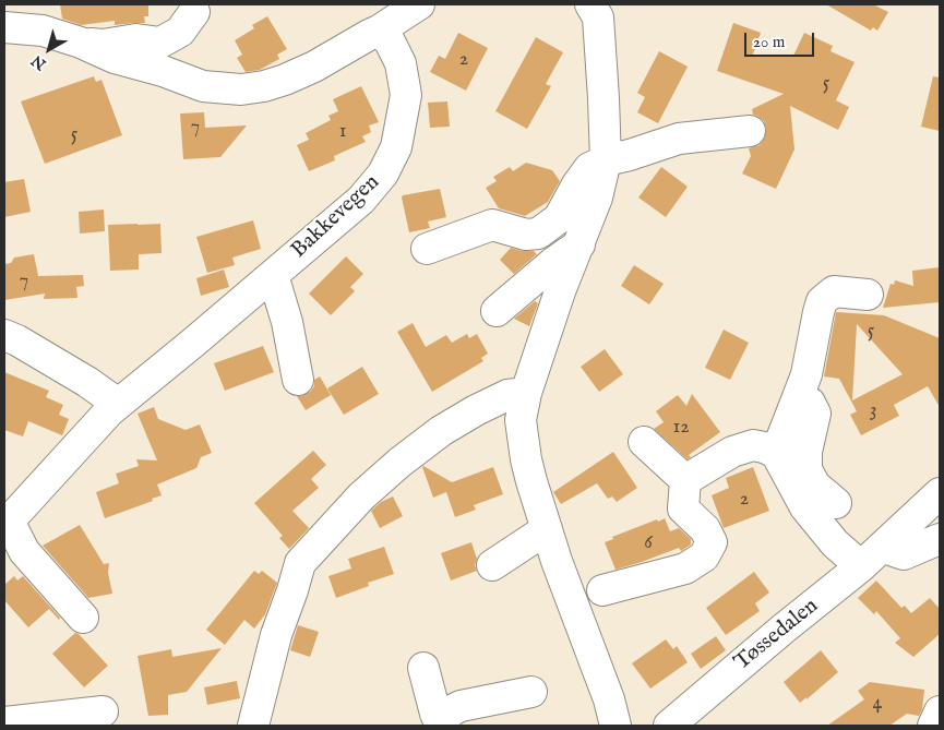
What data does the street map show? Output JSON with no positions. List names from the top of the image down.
{
  "streets": {
    "street": ["Bakkevegen", "Tøssedalen"]
  },
  "house_numbers": [
    "2",
    "5",
    "7",
    "1",
    "5",
    "7",
    "5",
    "3",
    "12",
    "2",
    "6",
    "4"
  ],
  "scale_bar": "20 m",
  "north": "bottom left"
}
